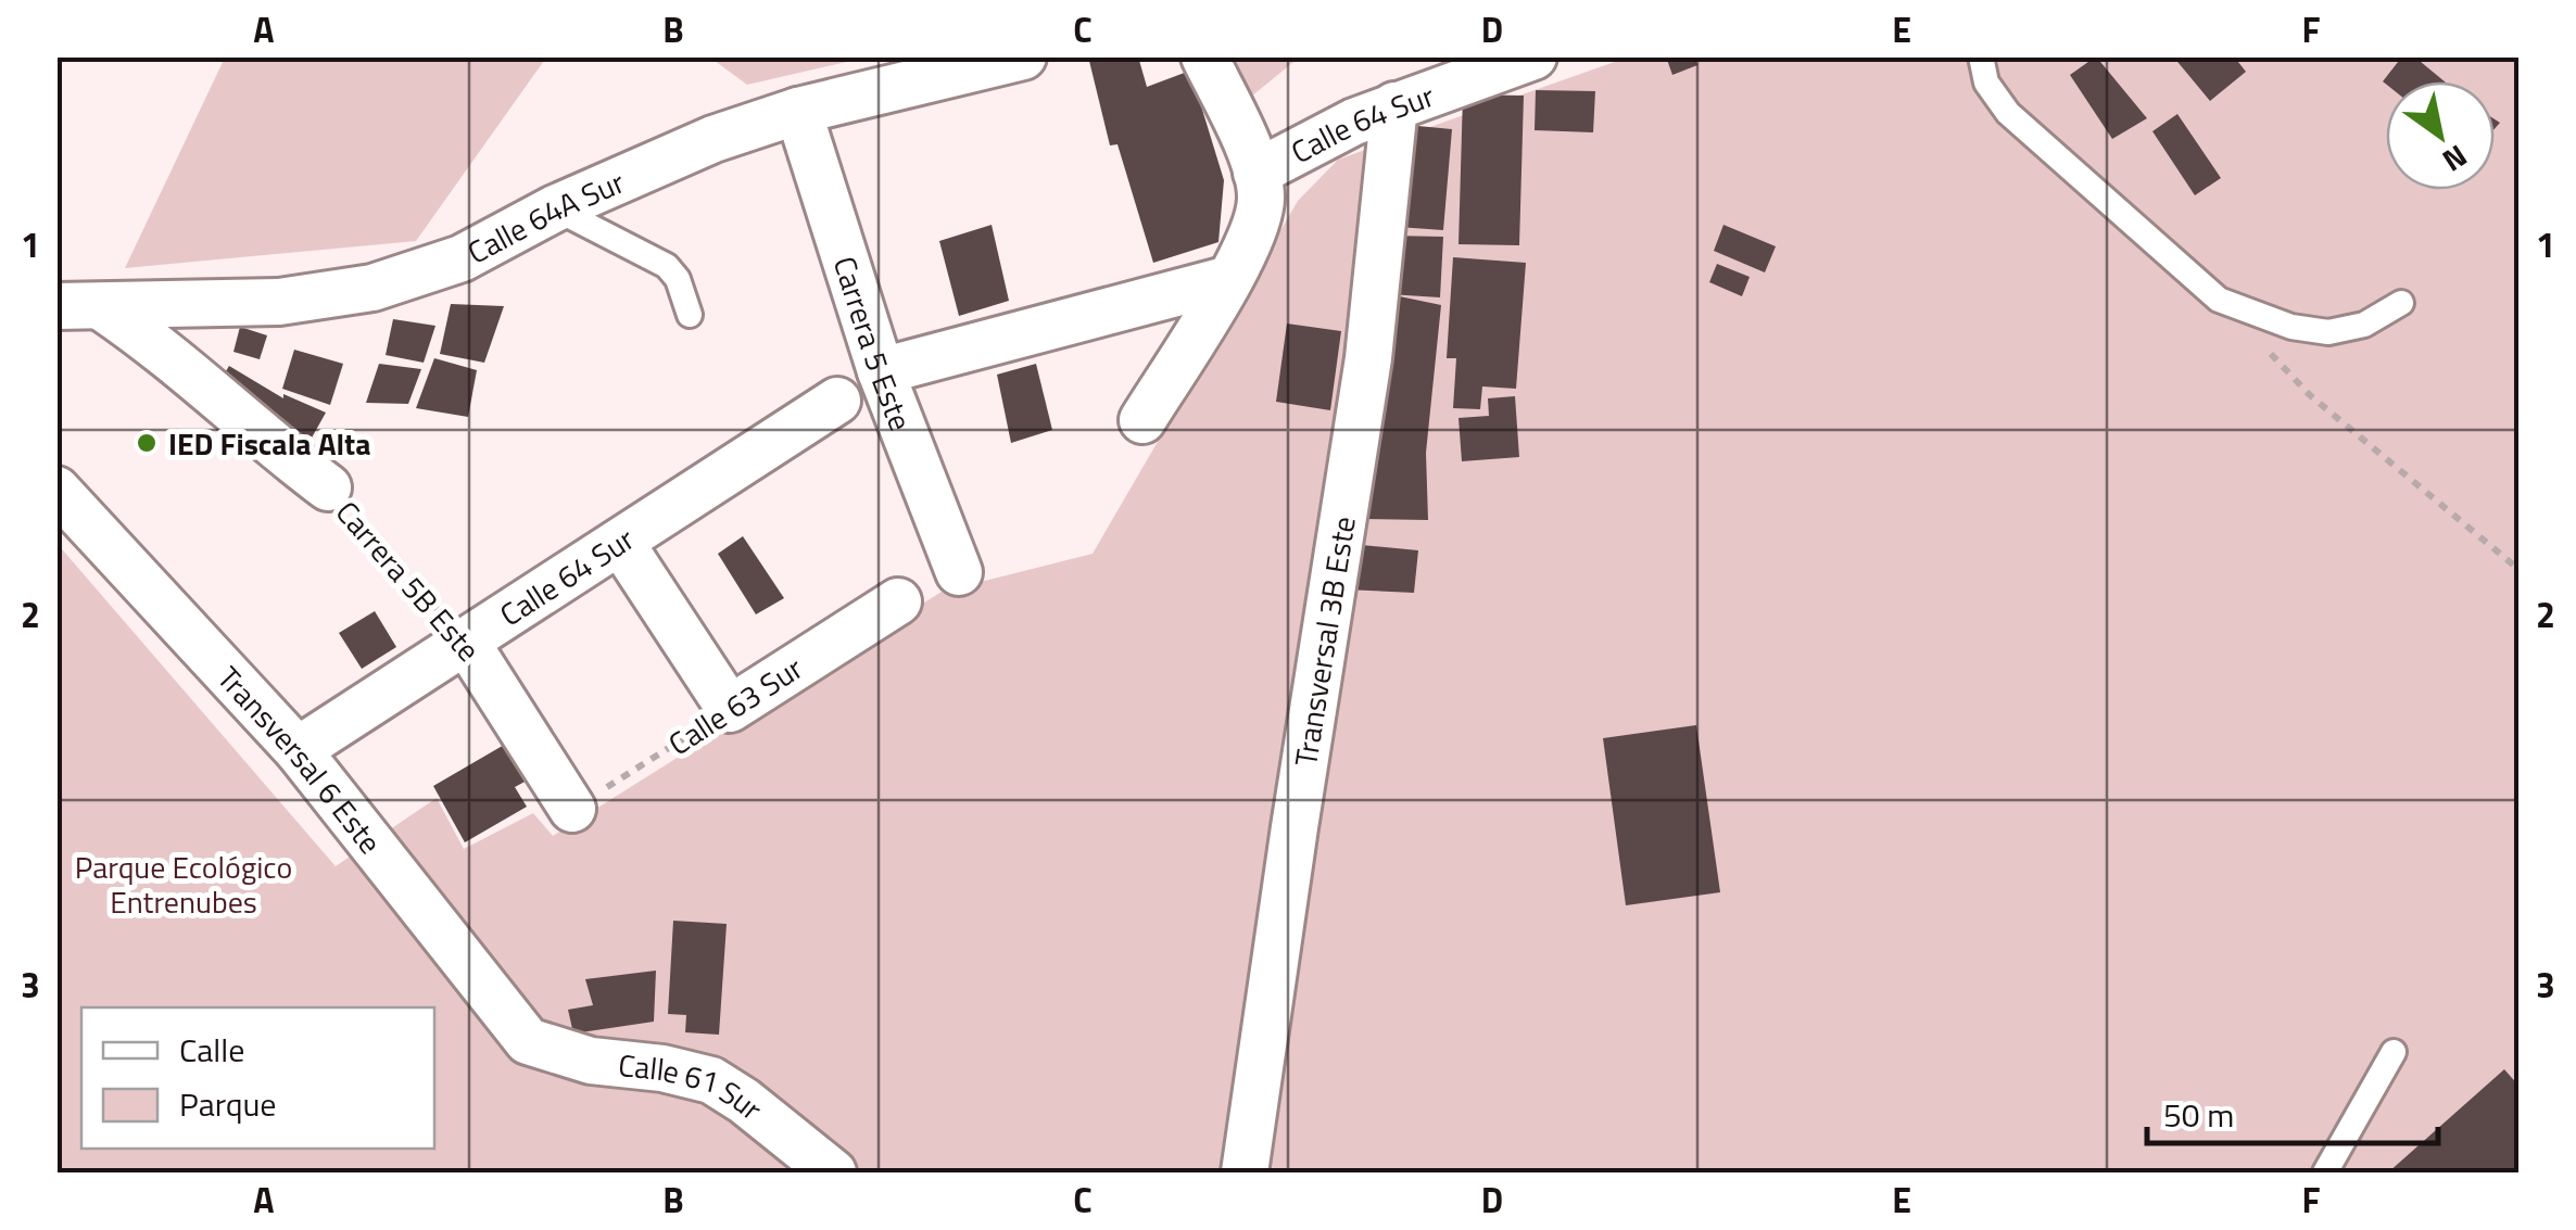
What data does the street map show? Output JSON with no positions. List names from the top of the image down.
{
  "streets": {
    "street": [
      "Calle 64 Sur",
      "Calle 64A Sur",
      "Carrera 5 Este",
      "Carrera 5B Este",
      "Transversal 3B Este",
      "Calle 63 Sur",
      "Transversal 6 Este",
      "Calle 61 Sur"
    ]
  },
  "crossings": [
    ["Calle 64 Sur", "Carrera 5B Este"],
    ["Calle 64 Sur", "Transversal 3B Este"],
    ["Calle 64 Sur", "Transversal 6 Este"],
    ["Calle 64A Sur", "Carrera 5 Este"],
    ["Calle 64A Sur", "Carrera 5B Este"],
    ["Carrera 5B Este", "Calle 63 Sur"],
    ["Transversal 6 Este", "Calle 61 Sur"]
  ],
  "parks": ["Parque Ecológico Entrenubes"],
  "places": ["IED Fiscala Alta"],
  "legend": ["Calle", "Parque"],
  "scale_bar": "50 m",
  "north": "bottom right",
  "grid": {
    "columns": [
      "A",
      "B",
      "C",
      "D",
      "E",
      "F"
    ],
    "rows": ["1", "2", "3"]
  }
}
